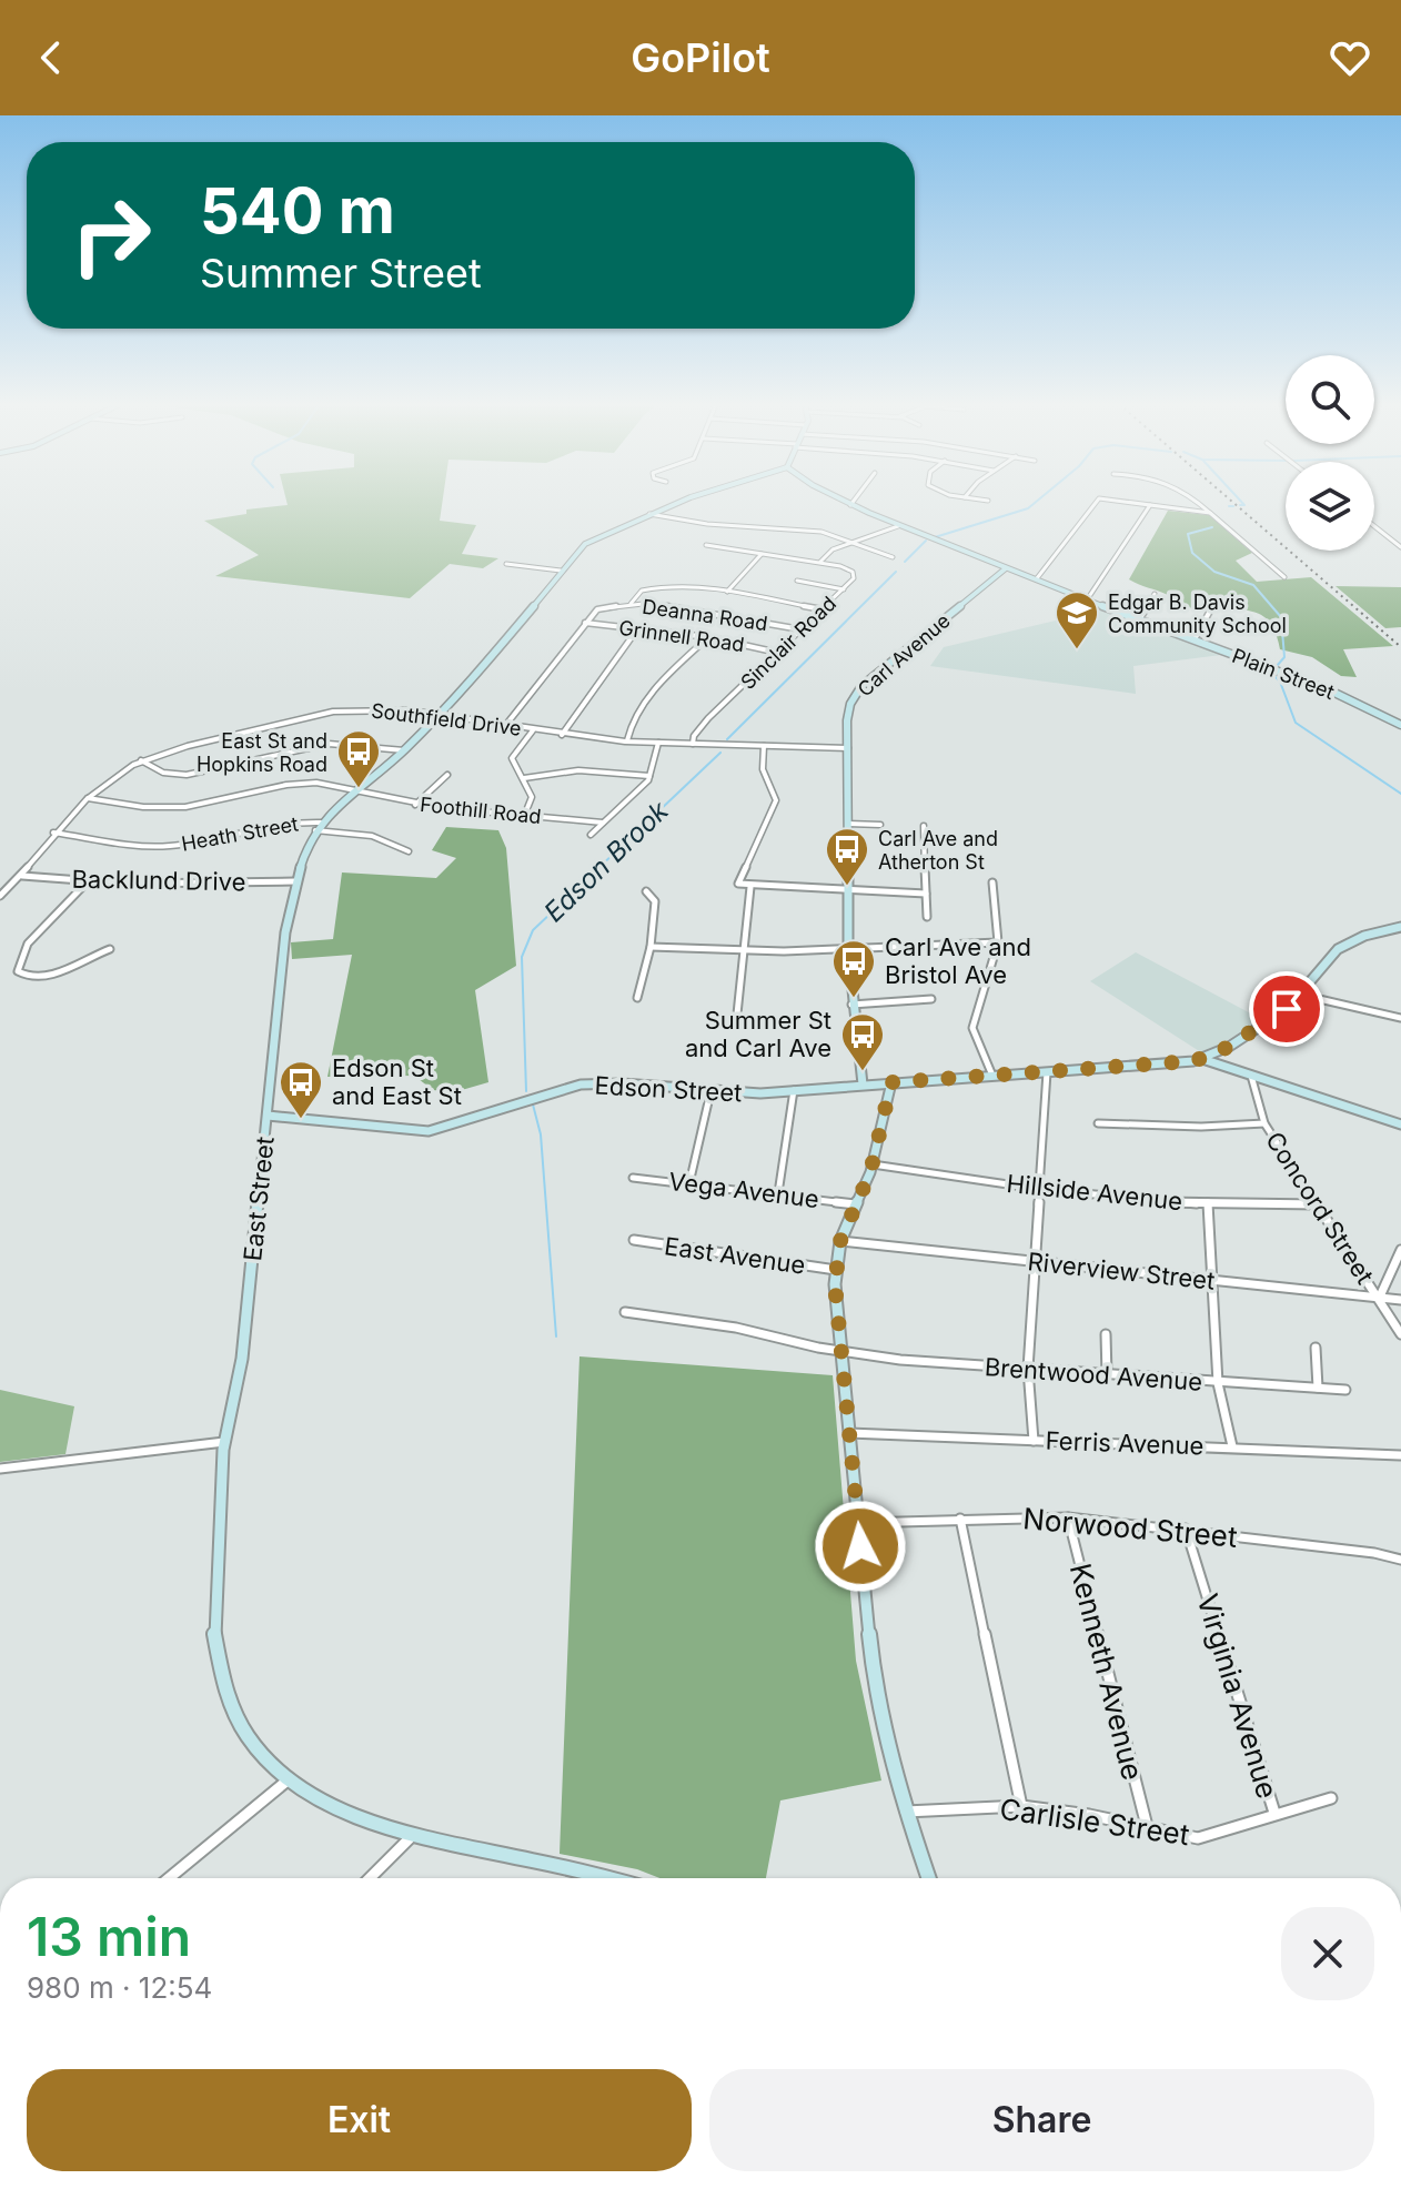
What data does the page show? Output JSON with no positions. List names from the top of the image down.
{
  "streets": {
    "street": [
      "Deanna Road",
      "Grinnell Road",
      "Sinclair Road",
      "Carl Avenue",
      "Plain Street",
      "Southfield Drive",
      "Foothill Road",
      "Heath Street",
      "Backlund Drive",
      "Edson Street",
      "Vega Avenue",
      "Hillside Avenue",
      "East Street",
      "Concord Street",
      "East Avenue",
      "Riverview Street",
      "Brentwood Avenue",
      "Ferris Avenue",
      "Norwood Street",
      "Kenneth Avenue",
      "Virginia Avenue",
      "Carlisle Street"
    ]
  },
  "crossings": [
    ["Deanna Road", "Grinnell Road"],
    ["Deanna Road", "Sinclair Road"],
    ["Deanna Road", "Southfield Drive"],
    ["Grinnell Road", "Sinclair Road"],
    ["Sinclair Road", "Southfield Drive"],
    ["Carl Avenue", "Plain Street"],
    ["Carl Avenue", "Southfield Drive"],
    ["Carl Avenue", "Edson Street"],
    ["Southfield Drive", "Foothill Road"],
    ["Southfield Drive", "Heath Street"],
    ["Southfield Drive", "Backlund Drive"],
    ["Southfield Drive", "East Street"],
    ["Foothill Road", "East Street"],
    ["Heath Street", "East Street"],
    ["Backlund Drive", "East Street"],
    ["Edson Street", "East Street"],
    ["Hillside Avenue", "Concord Street"],
    ["Concord Street", "Riverview Street"],
    ["Norwood Street", "Kenneth Avenue"],
    ["Norwood Street", "Virginia Avenue"],
    ["Kenneth Avenue", "Carlisle Street"],
    ["Virginia Avenue", "Carlisle Street"]
  ],
  "water": ["Edson Brook"],
  "places": {
    "school or university": ["Edgar B. Davis Community School"],
    "bus stop": [
      "East St and Hopkins Road",
      "Carl Ave and Atherton St",
      "Carl Ave and Bristol Ave",
      "Summer St and Carl Ave",
      "Edson St and East St"
    ]
  },
  "page": {
    "header": "GoPilot",
    "turn": ["540 m", "Summer Street"],
    "heading": ["13 min", "980 m · 12:54"],
    "buttons": ["Exit", "Share"]
  }
}
